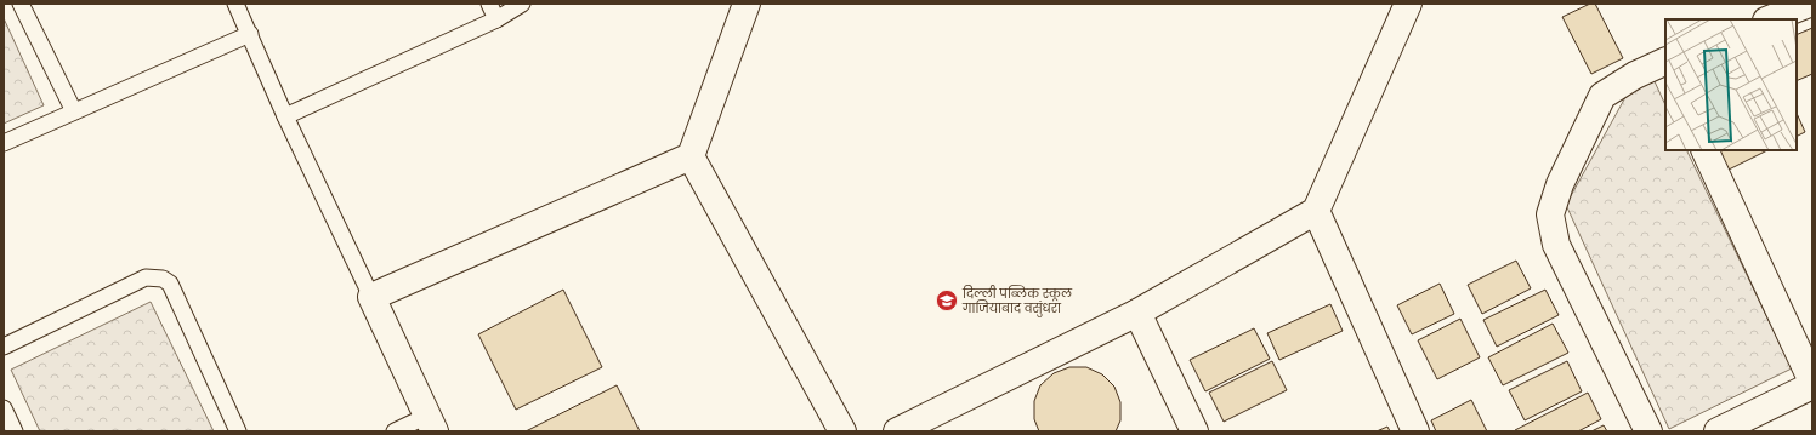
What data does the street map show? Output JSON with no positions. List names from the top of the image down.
{
  "places": {
    "school or university": ["दिल्ली पब्लिक स्कूल गाजियाबाद वसुंधरा"]
  }
}
